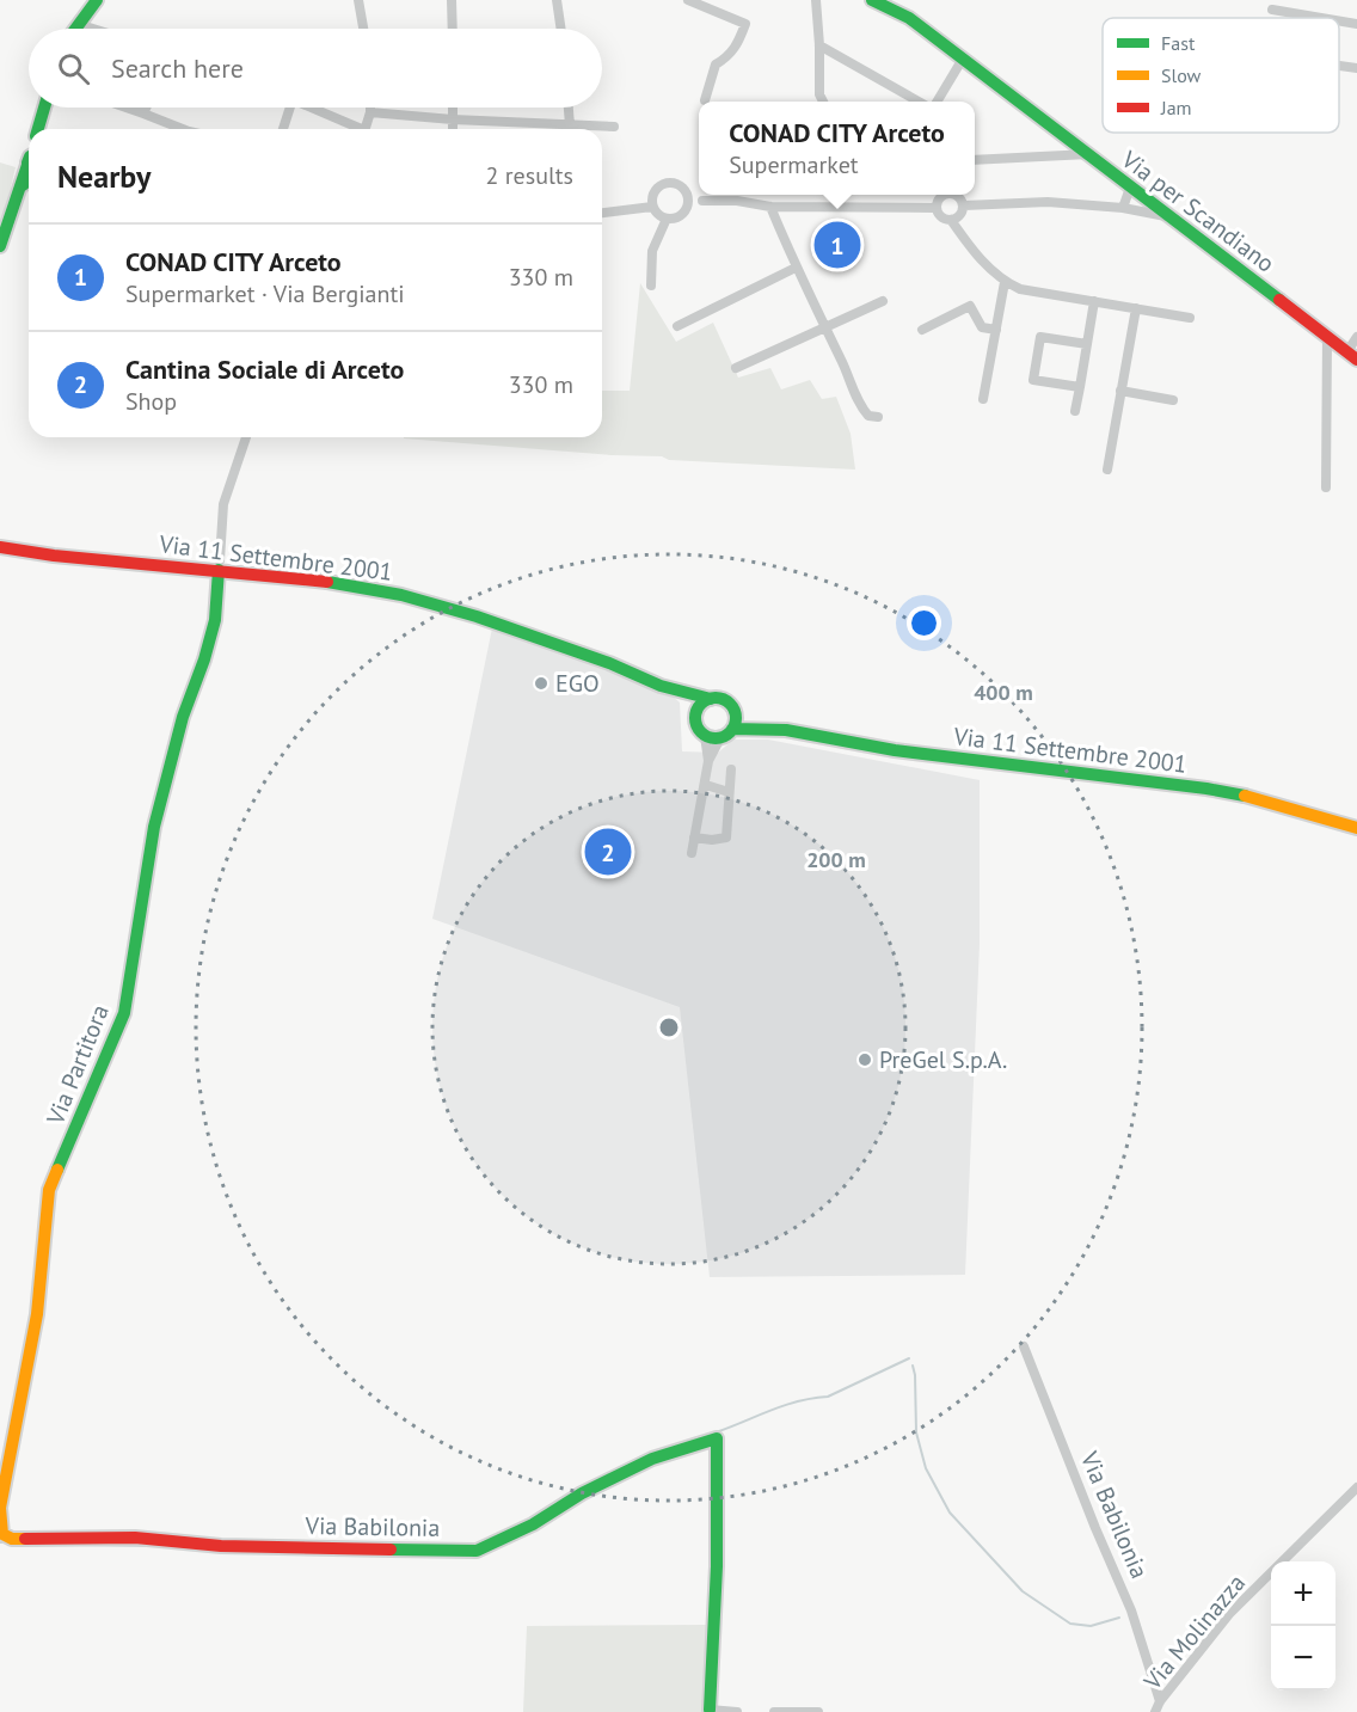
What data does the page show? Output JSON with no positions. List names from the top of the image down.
{
  "streets": {
    "street": [
      "Via per Scandiano",
      "Via 11 Settembre 2001",
      "Via Partitora",
      "Via Babilonia",
      "Via Molinazza"
    ]
  },
  "crossings": [
    ["Via 11 Settembre 2001", "Via Partitora"],
    ["Via Partitora", "Via Babilonia"],
    ["Via Babilonia", "Via Molinazza"]
  ],
  "places": ["EGO", "PreGel S.p.A."],
  "legend": ["Fast", "Slow", "Jam"],
  "page": {
    "search": "Search here",
    "popup": ["CONAD CITY Arceto", "Supermarket"],
    "heading": ["Nearby", "2 results"],
    "pins": ["1", "2"],
    "list": [
      {
        "mark": "1",
        "name": "CONAD CITY Arceto",
        "note": "Supermarket · Via Bergianti",
        "value": "330 m"
      },
      {
        "mark": "2",
        "name": "Cantina Sociale di Arceto",
        "note": "Shop",
        "value": "330 m"
      }
    ],
    "map_buttons": ["+", "−"]
  },
  "rings": ["400 m", "200 m"]
}
